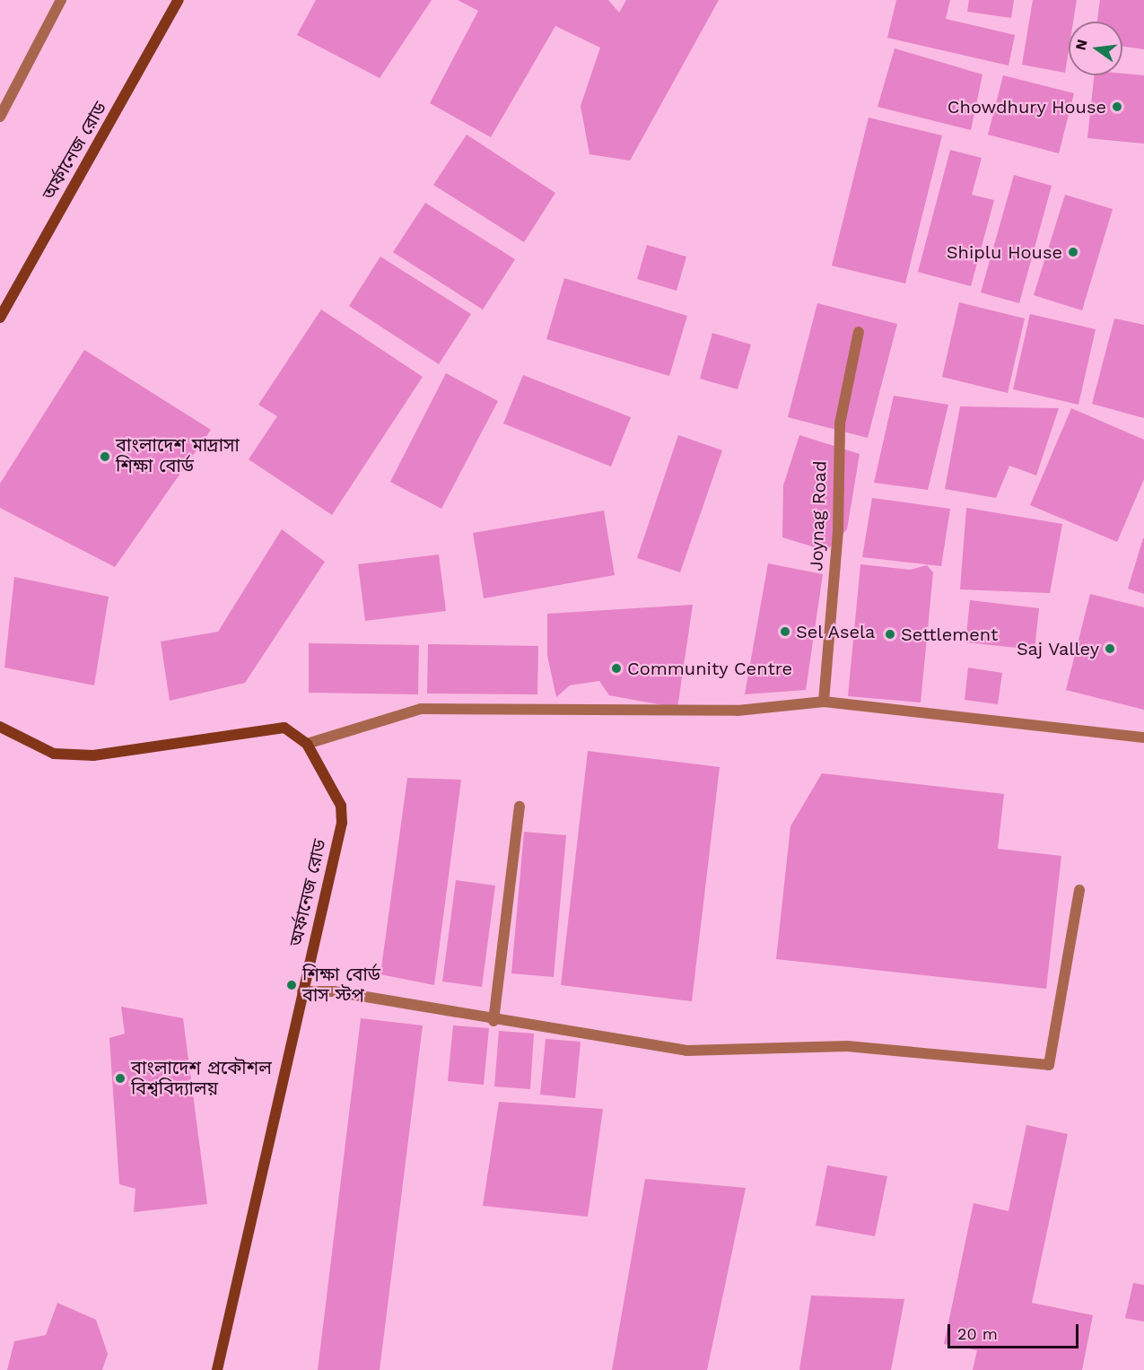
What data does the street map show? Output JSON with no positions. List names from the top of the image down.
{
  "streets": {
    "main road": ["অর্ফানেজ রোড"],
    "street": ["Joynag Road"]
  },
  "places": [
    "Chowdhury House",
    "Shiplu House",
    "বাংলাদেশ মাদ্রাসা শিক্ষা বোর্ড",
    "Sel Asela",
    "Settlement",
    "Saj Valley",
    "Community Centre",
    "শিক্ষা বোর্ড বাস স্টপ",
    "বাংলাদেশ প্রকৌশল বিশ্ববিদ্যালয়"
  ],
  "scale_bar": "20 m",
  "north": "left"
}
